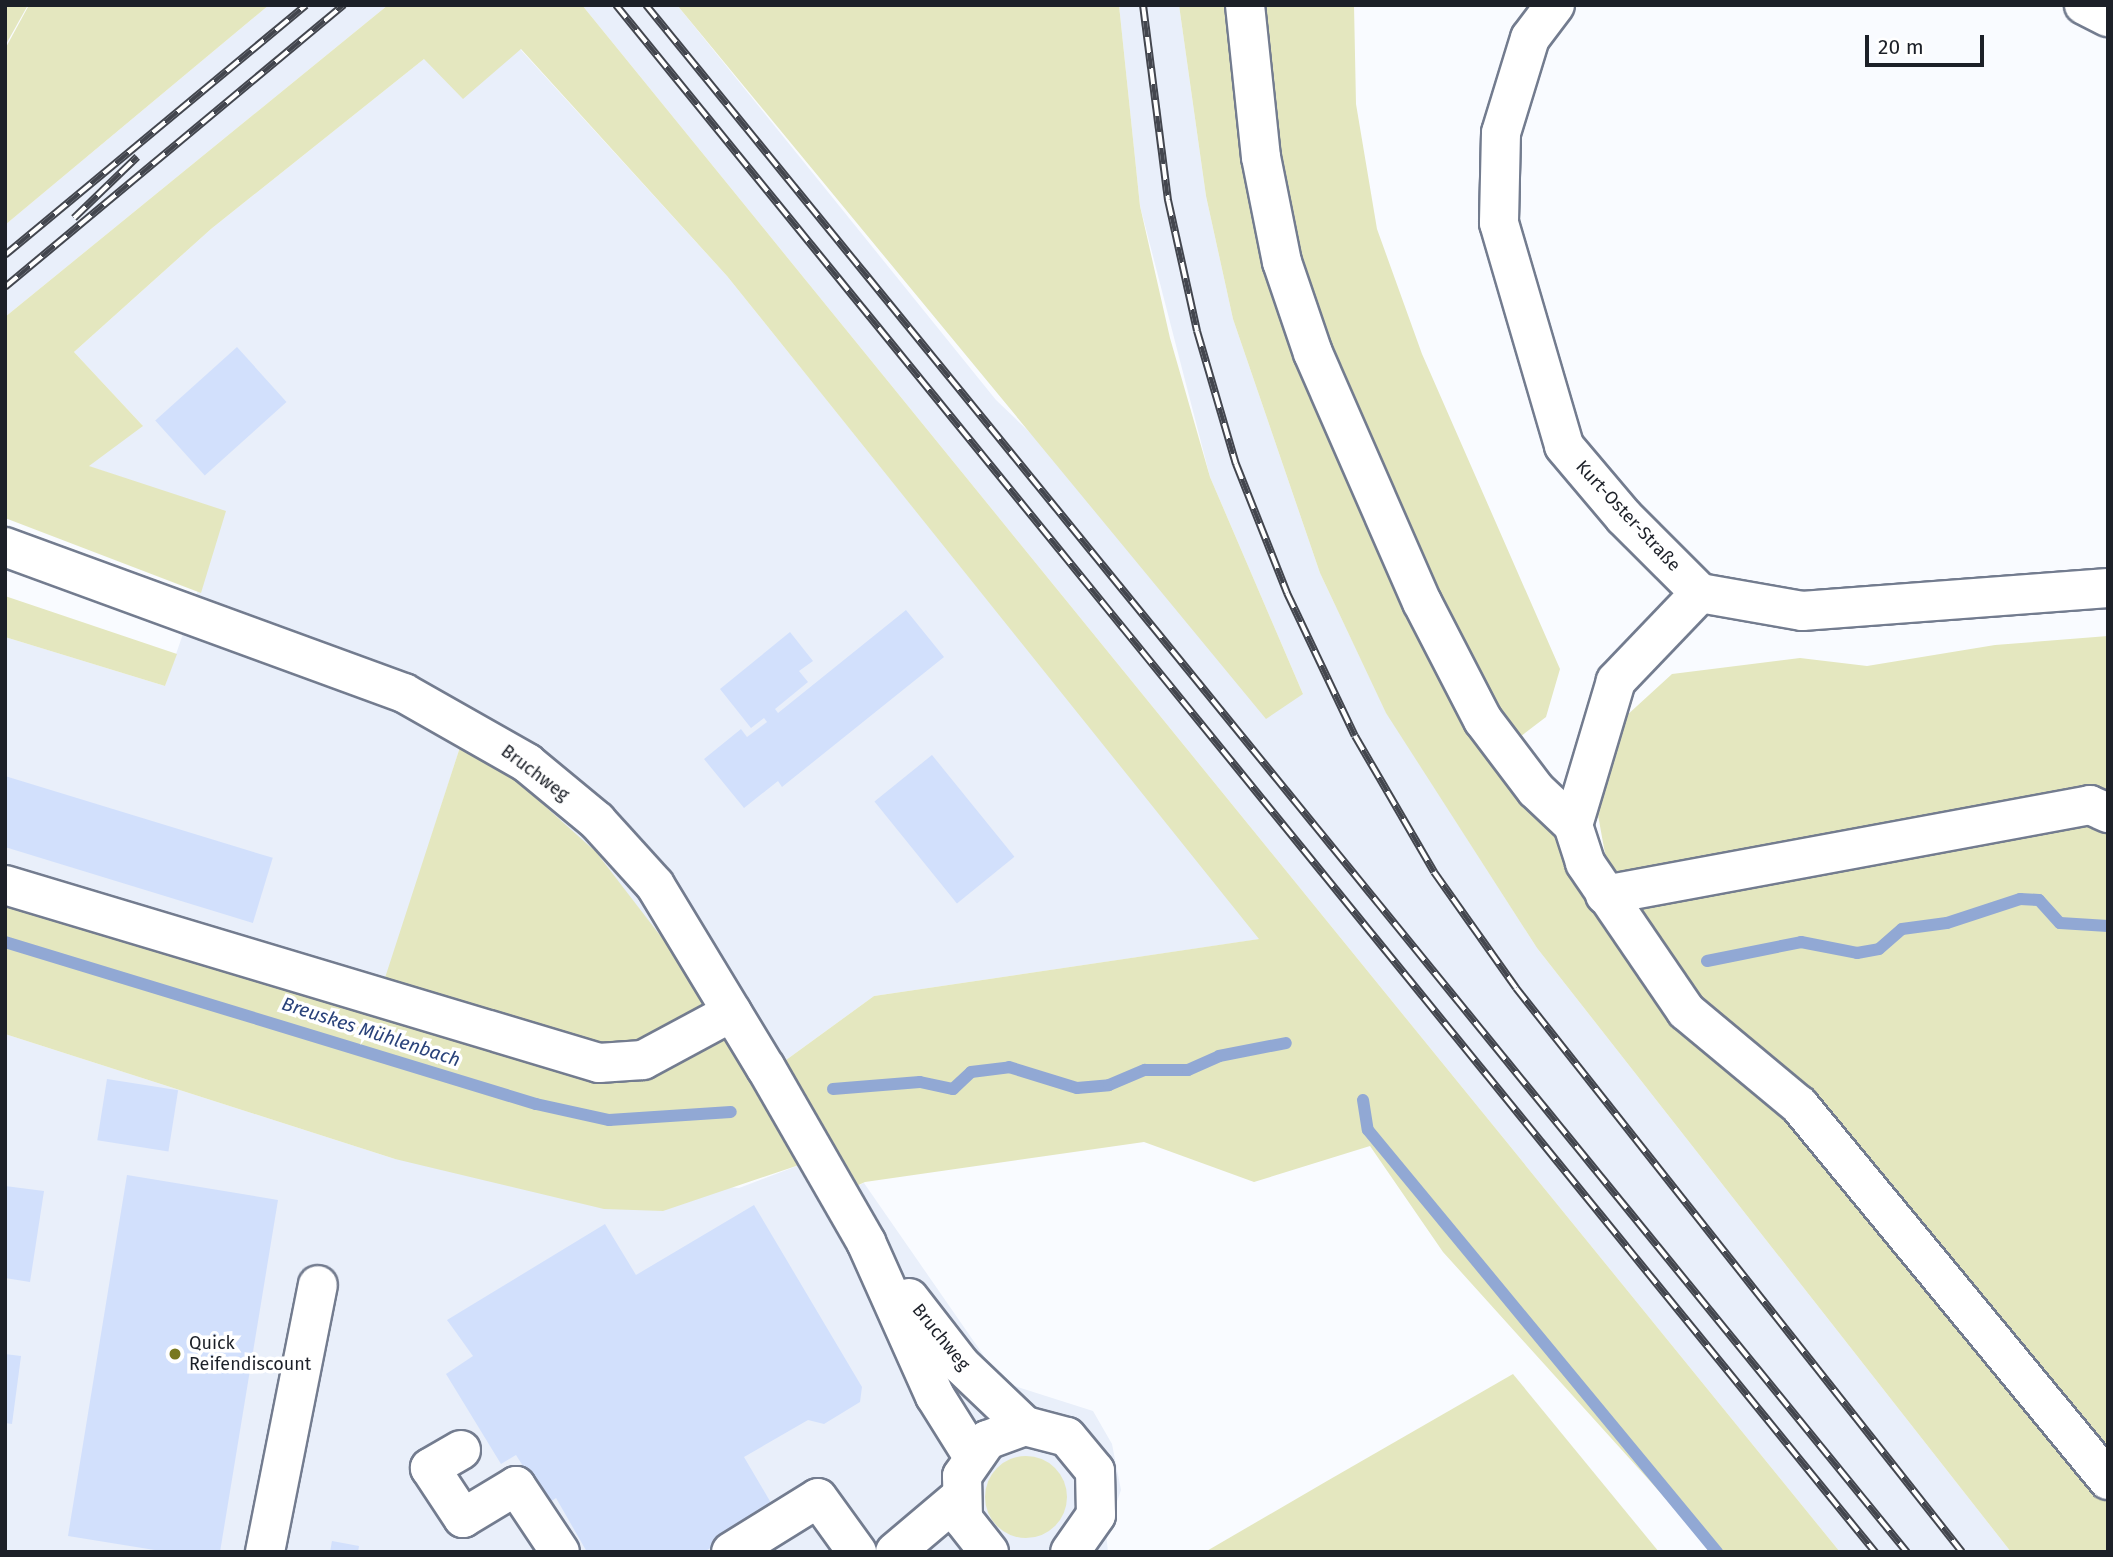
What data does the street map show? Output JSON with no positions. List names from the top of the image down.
{
  "streets": {
    "street": ["Kurt-Oster-Straße", "Bruchweg"]
  },
  "water": ["Breuskes Mühlenbach"],
  "places": ["Quick Reifendiscount"],
  "scale_bar": "20 m"
}
